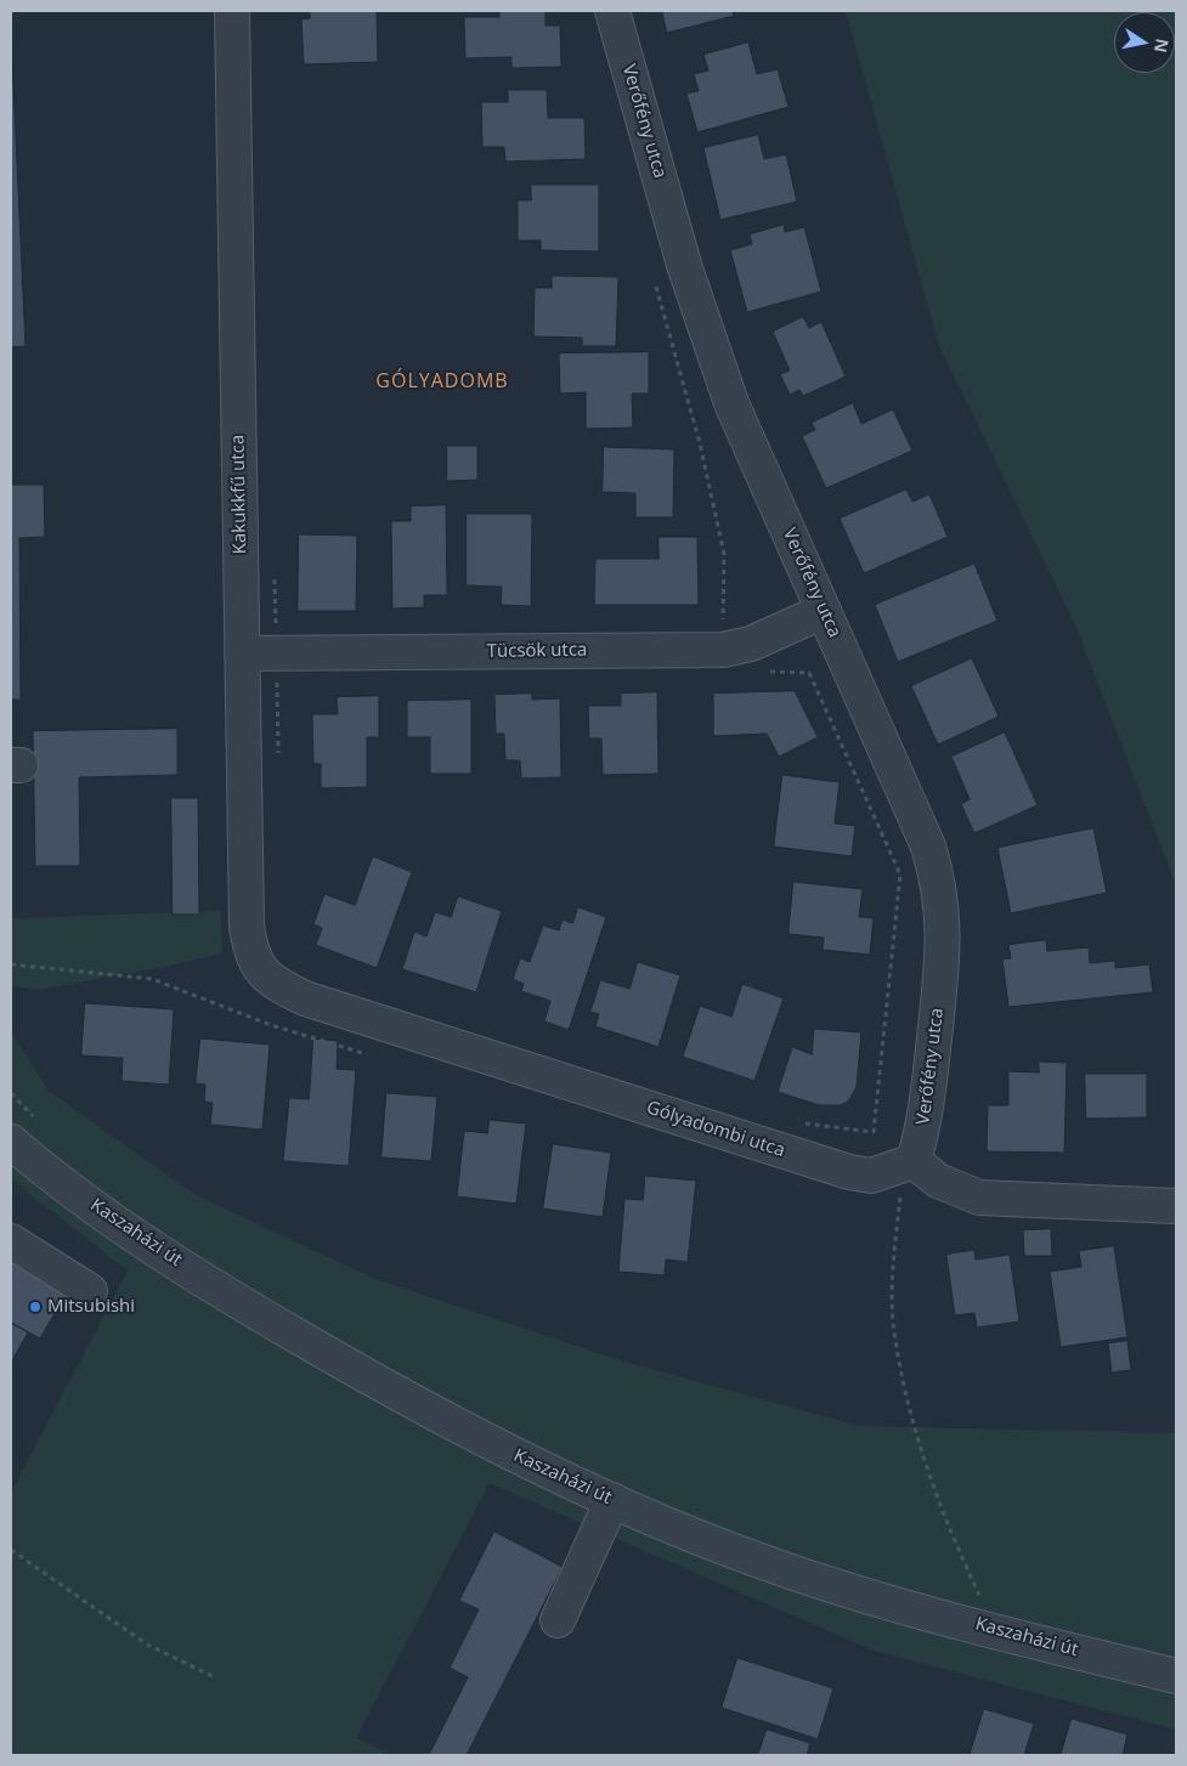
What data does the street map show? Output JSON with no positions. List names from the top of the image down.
{
  "streets": {
    "street": [
      "Verőfény utca",
      "Kakukkfű utca",
      "Tücsök utca",
      "Gólyadombi utca",
      "Kaszaházi út"
    ]
  },
  "crossings": [
    ["Verőfény utca", "Tücsök utca"],
    ["Verőfény utca", "Gólyadombi utca"],
    ["Kakukkfű utca", "Tücsök utca"],
    ["Kakukkfű utca", "Gólyadombi utca"]
  ],
  "districts": ["GÓLYADOMB"],
  "places": ["Mitsubishi"],
  "north": "right"
}
